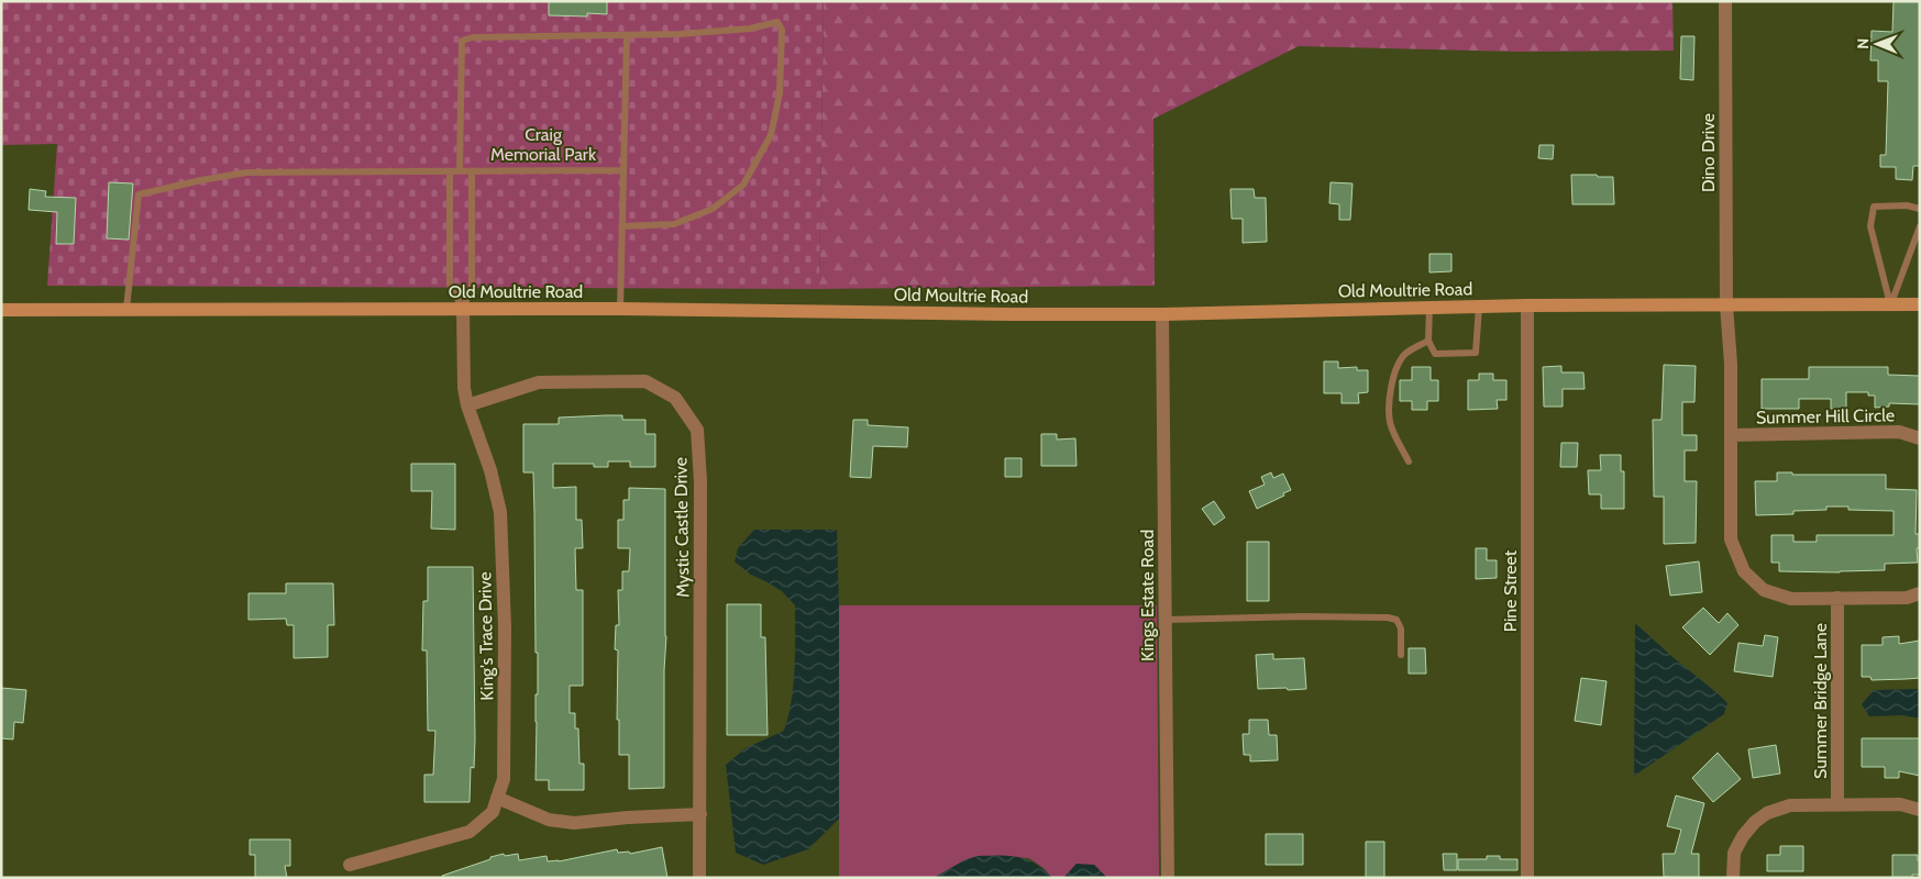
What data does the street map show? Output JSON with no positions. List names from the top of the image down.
{
  "streets": {
    "main road": ["Old Moultrie Road"],
    "street": [
      "Dino Drive",
      "Summer Hill Circle",
      "Mystic Castle Drive",
      "Pine Street",
      "Kings Estate Road",
      "King's Trace Drive",
      "Summer Bridge Lane"
    ]
  },
  "crossings": [
    ["Dino Drive", "Old Moultrie Road"],
    ["Dino Drive", "Summer Hill Circle"],
    ["Old Moultrie Road", "Summer Hill Circle"],
    ["Old Moultrie Road", "Pine Street"],
    ["Old Moultrie Road", "Kings Estate Road"],
    ["Old Moultrie Road", "King's Trace Drive"],
    ["Summer Hill Circle", "Summer Bridge Lane"],
    ["Mystic Castle Drive", "King's Trace Drive"]
  ],
  "parks": ["Craig Memorial Park"],
  "north": "left"
}
